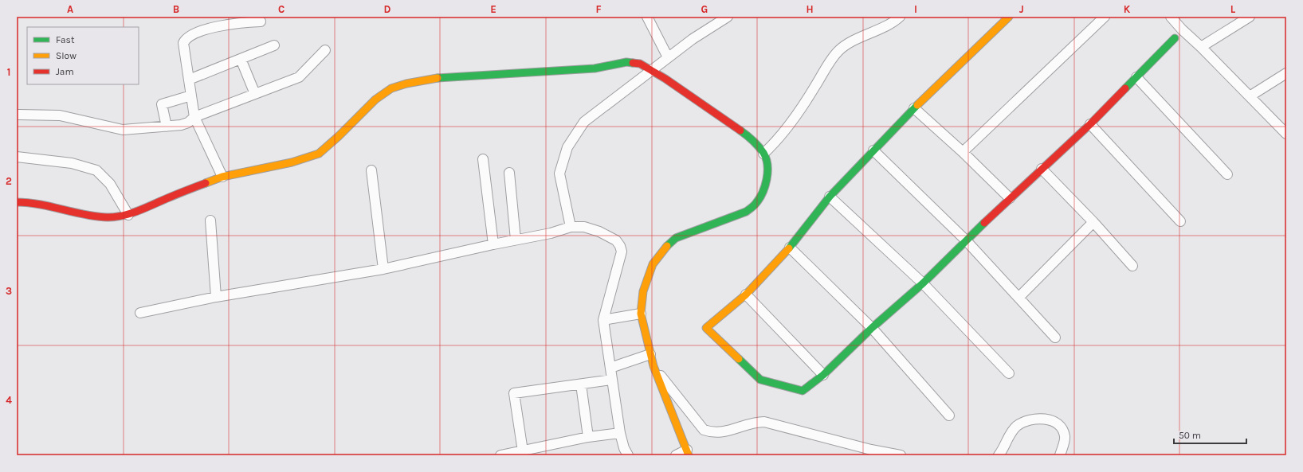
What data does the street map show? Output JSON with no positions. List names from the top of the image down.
{
  "legend": ["Fast", "Slow", "Jam"],
  "scale_bar": "50 m",
  "grid": {
    "columns": [
      "A",
      "B",
      "C",
      "D",
      "E",
      "F",
      "G",
      "H",
      "I",
      "J",
      "K",
      "L"
    ],
    "rows": [
      "1",
      "2",
      "3",
      "4"
    ]
  }
}
